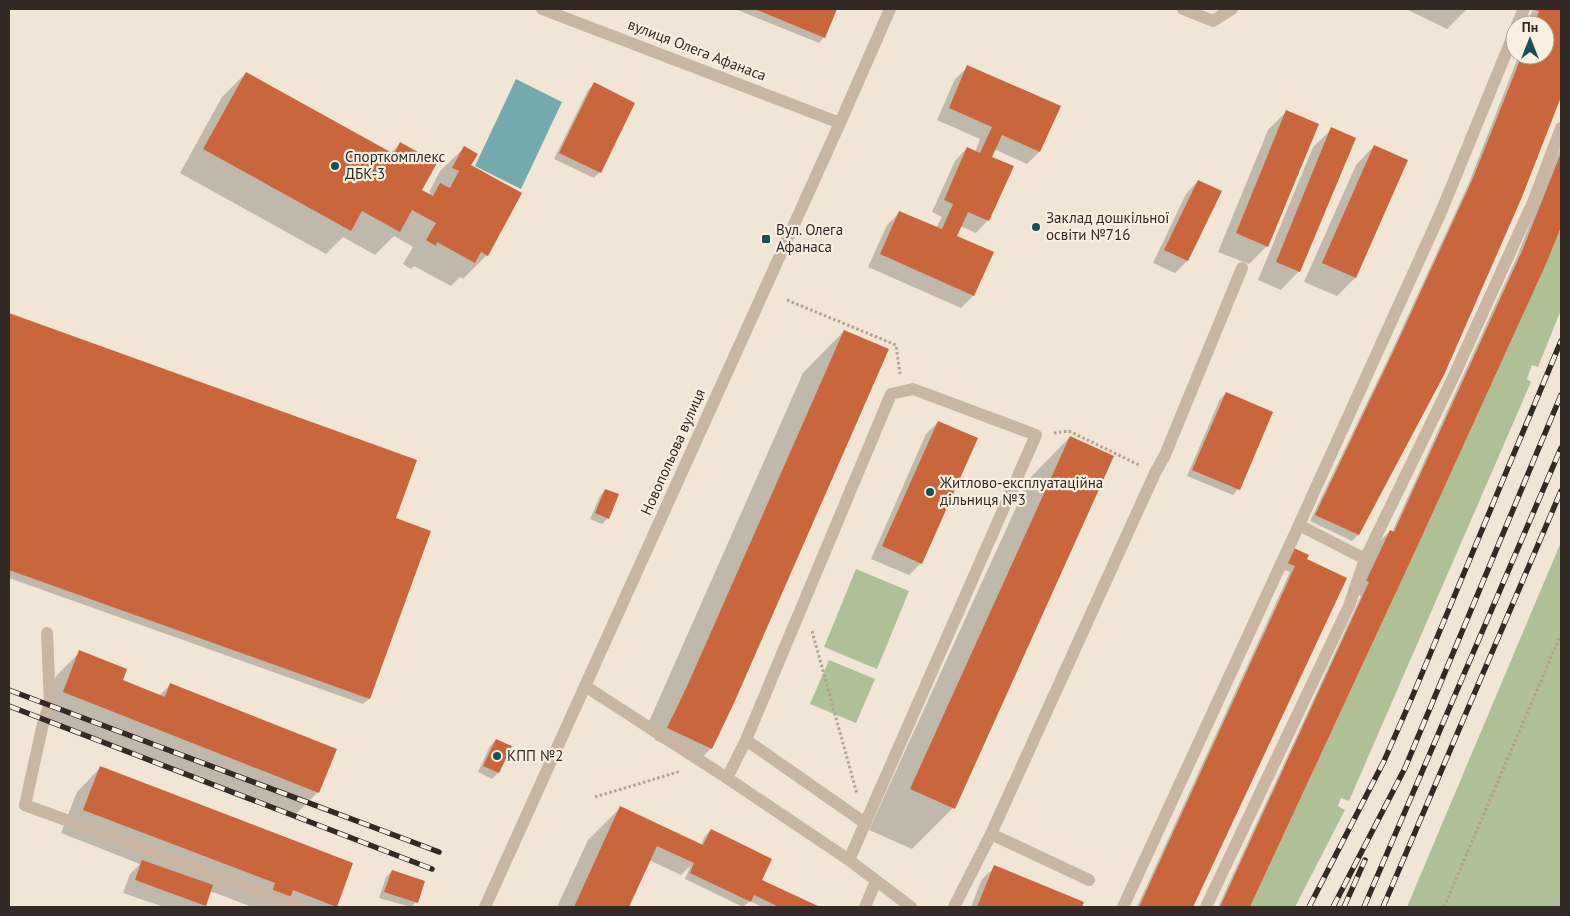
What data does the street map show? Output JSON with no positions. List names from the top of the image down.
{
  "streets": {
    "street": ["вулиця Олега Афанаса", "Новопольова вулиця"]
  },
  "crossings": [
    ["вулиця Олега Афанаса", "Новопольова вулиця"]
  ],
  "places": {
    "other": [
      "Спорткомплекс ДБК-3",
      "Заклад дошкільної освіти №716",
      "Житлово-експлуатаційна дільниця №3",
      "КПП №2"
    ],
    "transit": ["Вул. Олега Афанаса"]
  },
  "north": "top"
}
